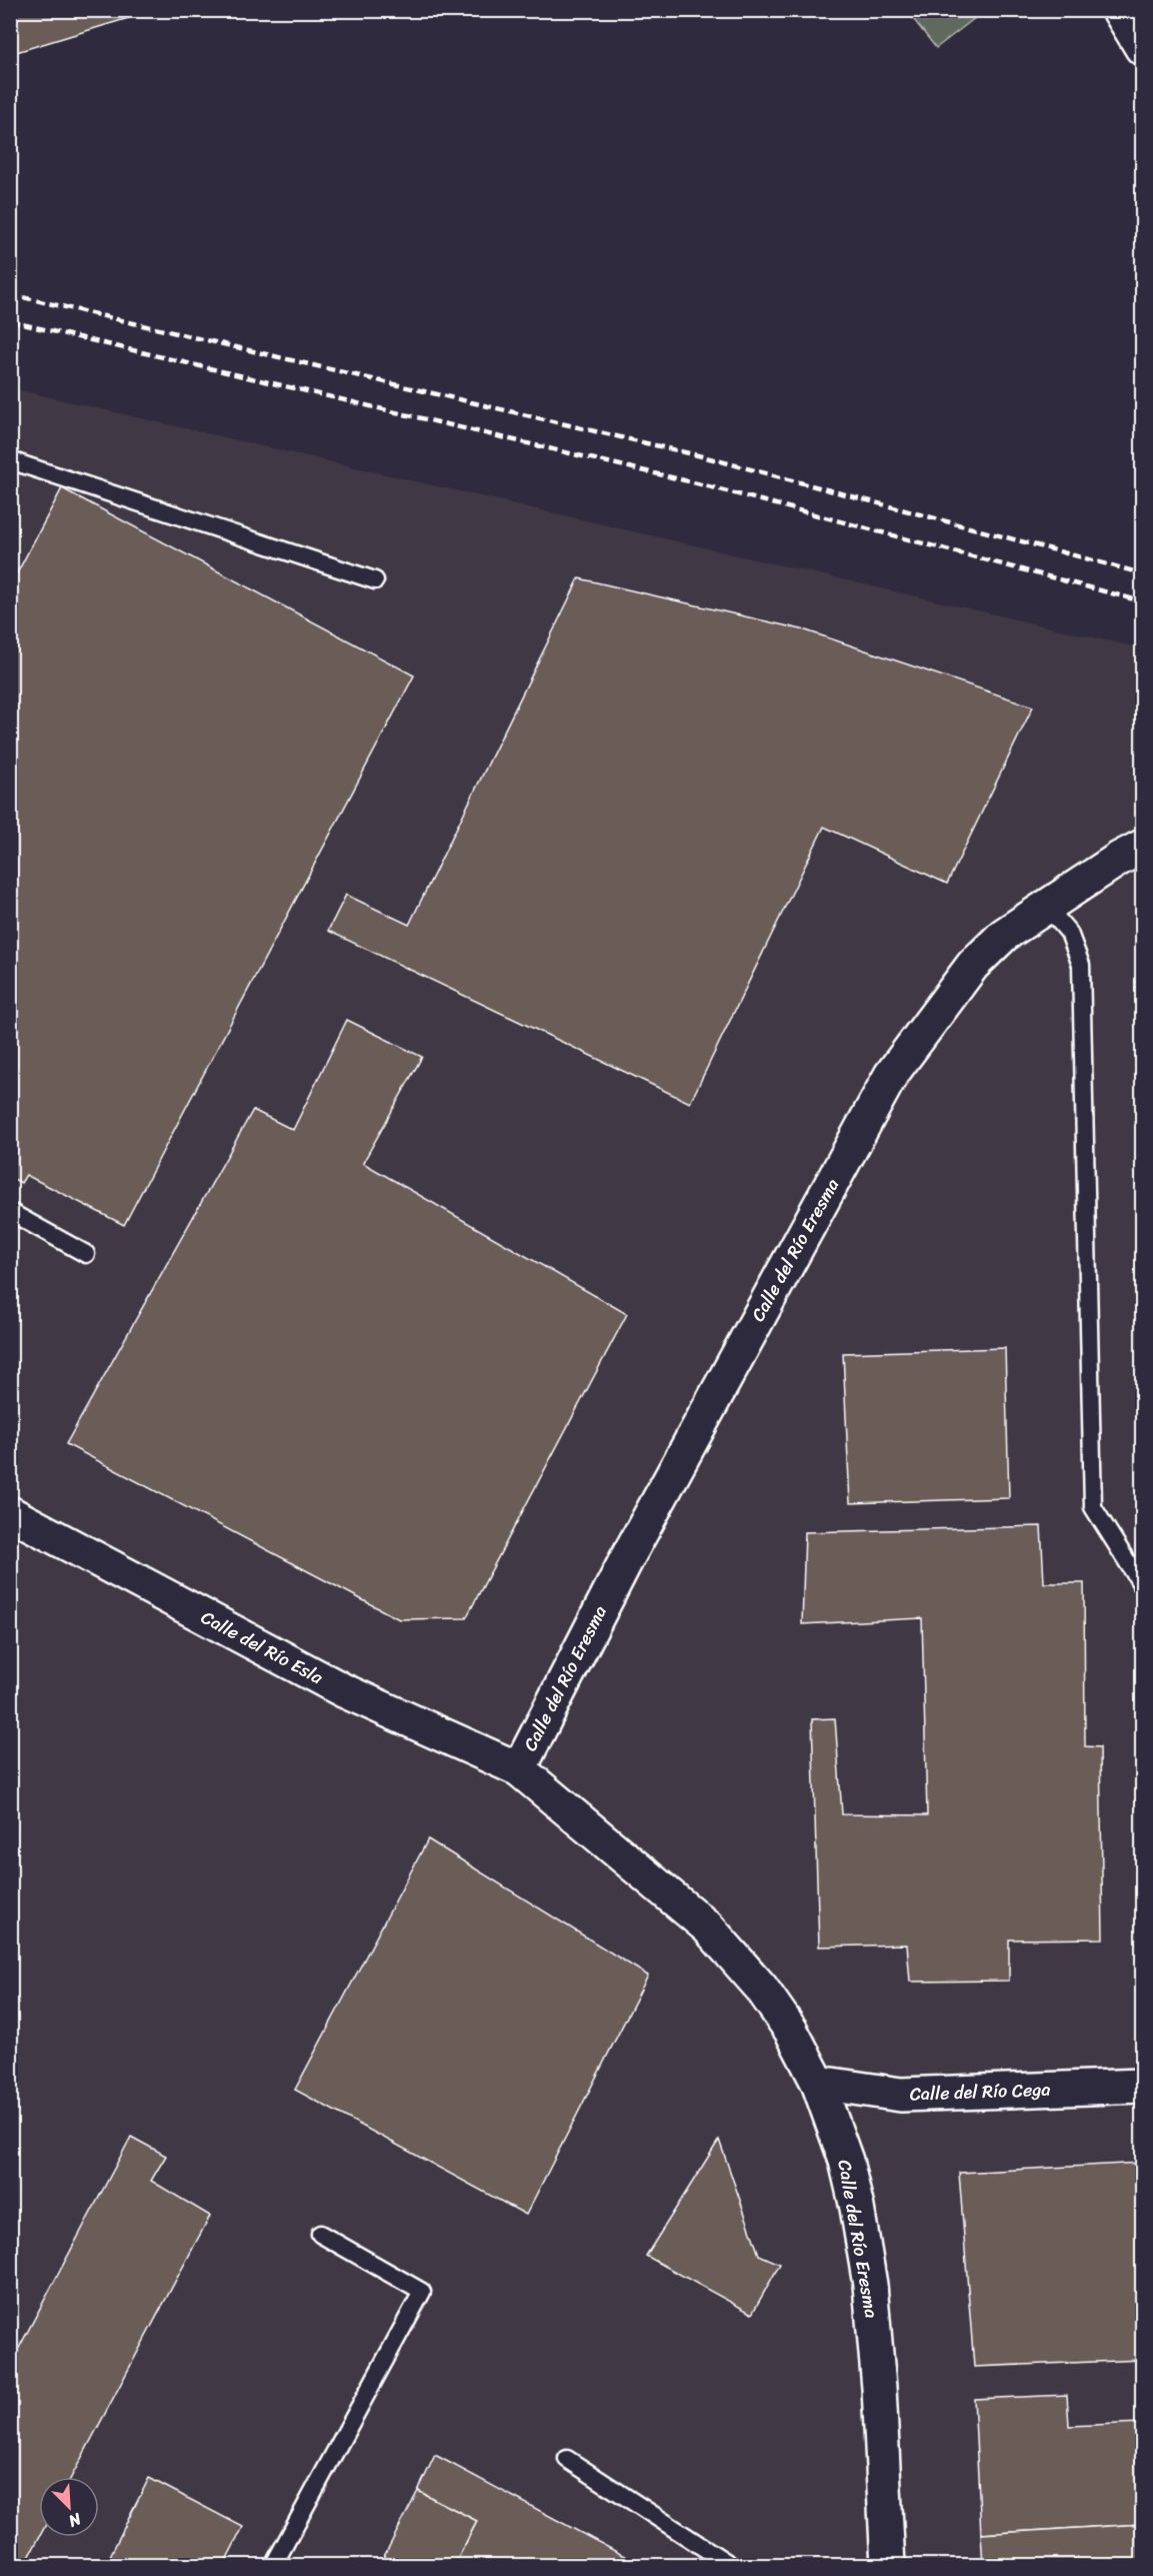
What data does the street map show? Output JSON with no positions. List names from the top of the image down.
{
  "streets": {
    "street": ["Calle del Río Eresma", "Calle del Río Esla", "Calle del Río Cega"]
  },
  "crossings": [
    ["Calle del Río Eresma", "Calle del Río Esla"],
    ["Calle del Río Eresma", "Calle del Río Cega"]
  ],
  "north": "bottom right"
}
